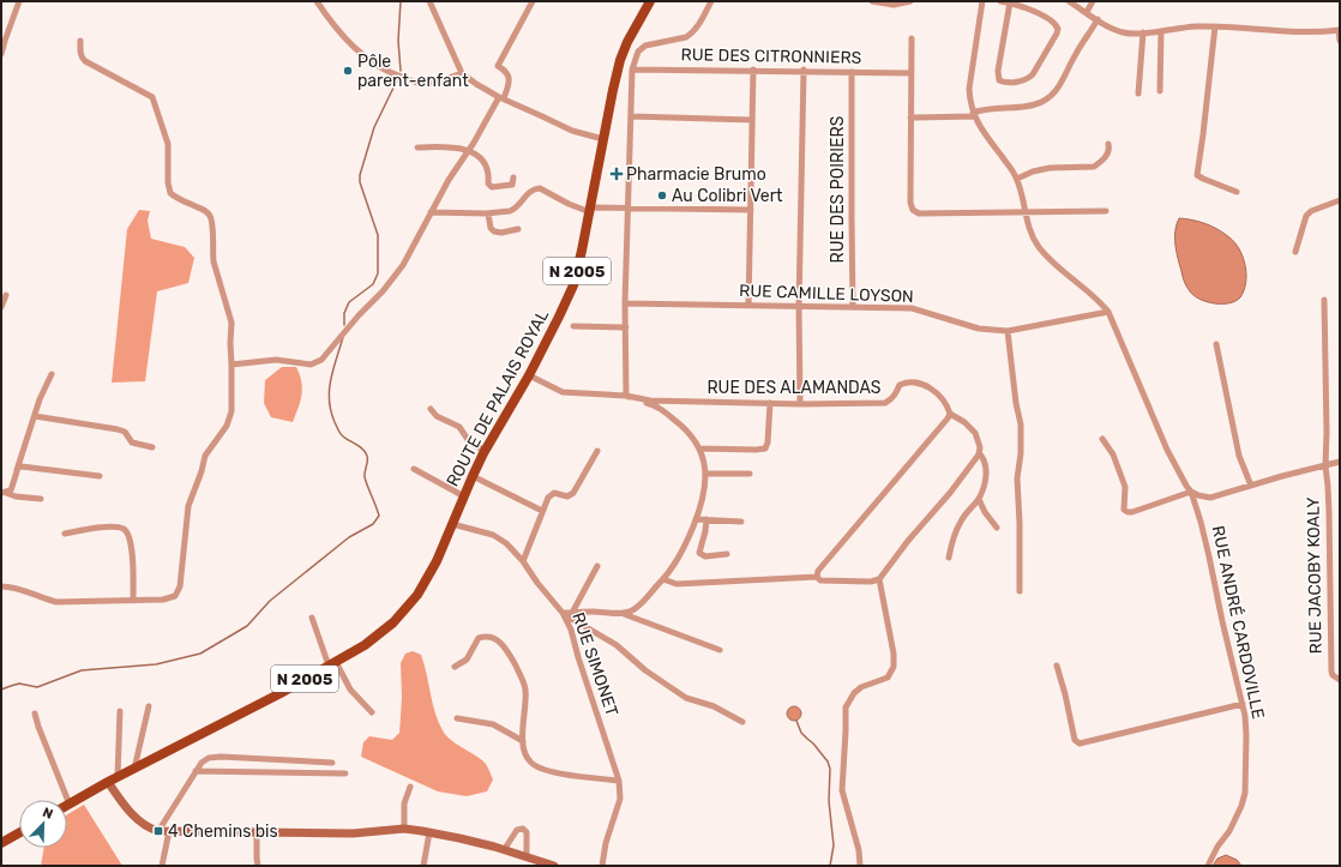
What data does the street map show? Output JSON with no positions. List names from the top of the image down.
{
  "streets": {
    "main road": ["N 2005", "ROUTE DE PALAIS ROYAL"],
    "street": [
      "RUE DES CITRONNIERS",
      "RUE DES POIRIERS",
      "RUE CAMILLE LOYSON",
      "RUE DES ALAMANDAS",
      "RUE JACOBY KOALY",
      "RUE ANDRÉ CARDOVILLE",
      "RUE SIMONET"
    ]
  },
  "crossings": [
    ["RUE DES CITRONNIERS", "RUE DES POIRIERS"],
    ["RUE DES POIRIERS", "RUE CAMILLE LOYSON"],
    ["N 2005", "ROUTE DE PALAIS ROYAL"],
    ["RUE CAMILLE LOYSON", "RUE ANDRÉ CARDOVILLE"],
    ["RUE DES ALAMANDAS", "ROUTE DE PALAIS ROYAL"],
    ["ROUTE DE PALAIS ROYAL", "RUE SIMONET"]
  ],
  "places": {
    "other": ["Pôle parent-enfant", "Au Colibri Vert"],
    "health": ["Pharmacie Brumo"],
    "transit": ["4 Chemins bis"]
  },
  "north": "top right"
}
